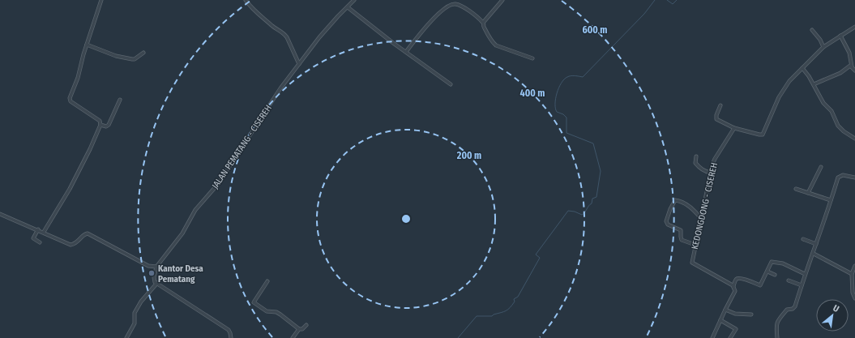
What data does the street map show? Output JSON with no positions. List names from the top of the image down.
{
  "streets": {
    "street": ["JALAN PEMATANG - CISEREH", "KEDONGDONG - CISEREH"]
  },
  "places": ["Kantor Desa Pematang"],
  "north": "top right",
  "rings": ["600 m", "400 m", "200 m"]
}
